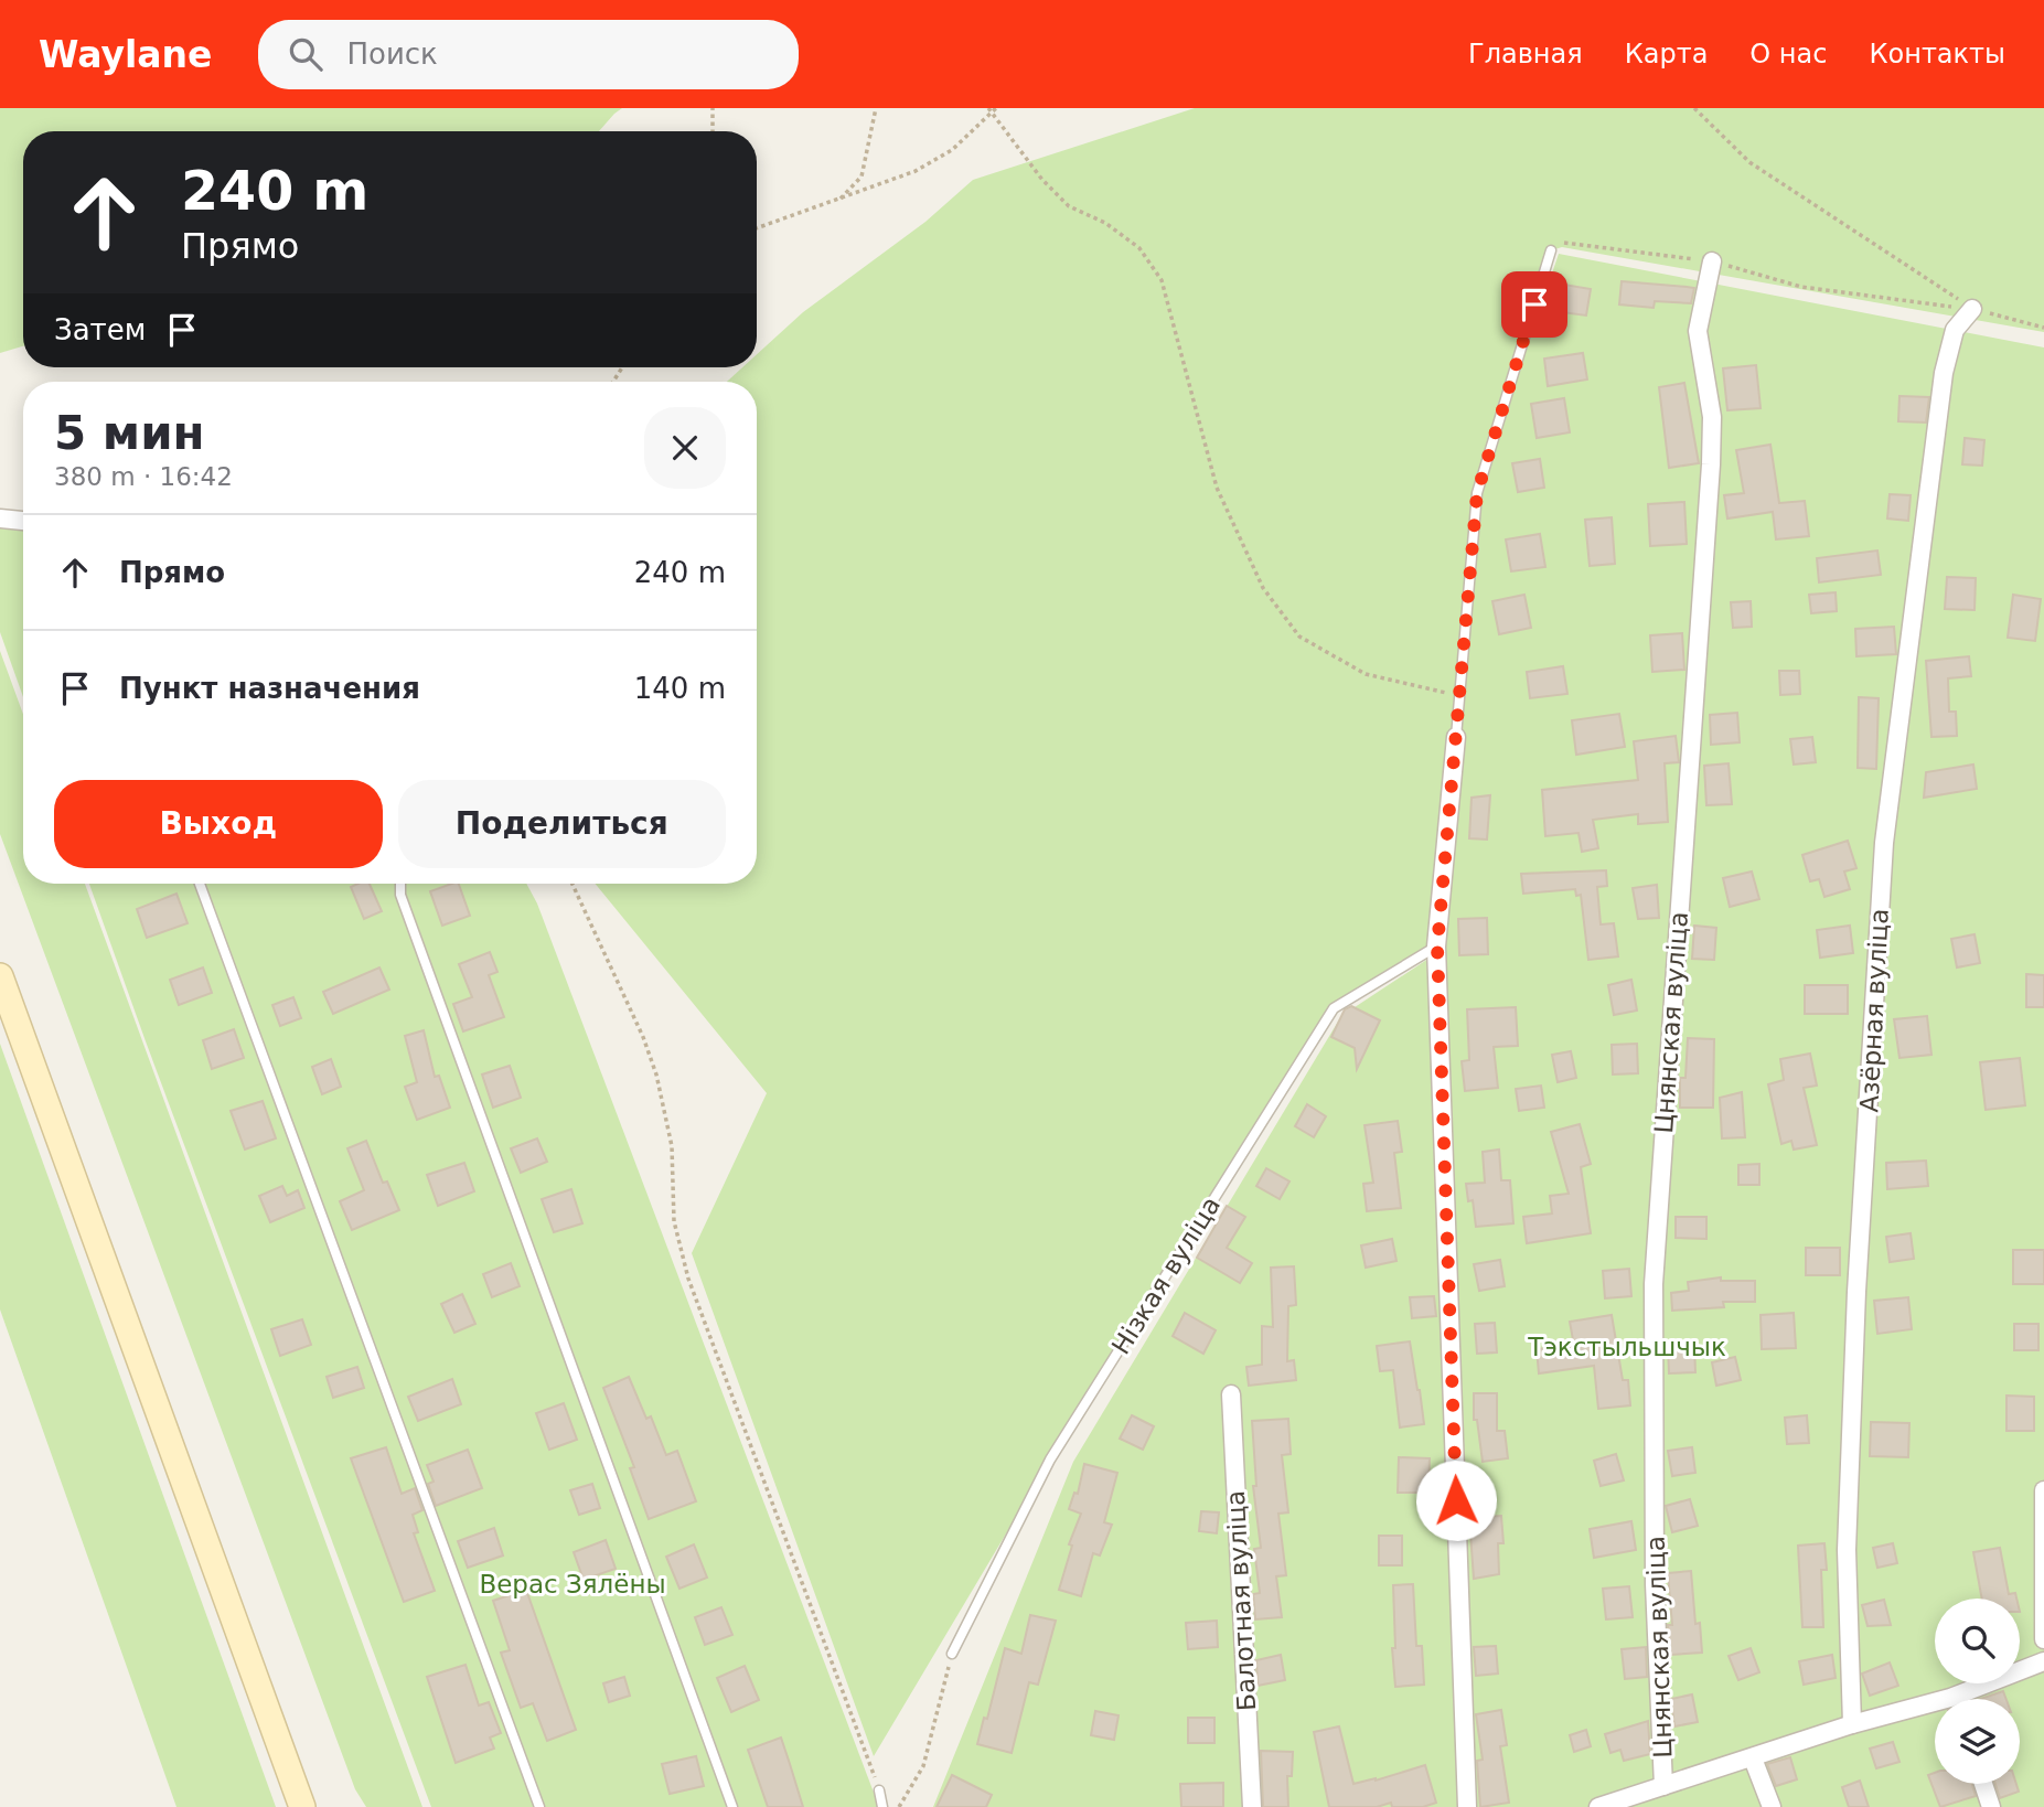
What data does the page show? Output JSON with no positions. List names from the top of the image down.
{
  "streets": {
    "street": ["Азёрная вуліца", "Цнянская вуліца", "Балотная вуліца"],
    "lane": ["Нізкая вуліца"]
  },
  "parks": ["Тэкстыльшчык", "Верас Зялёны"],
  "page": {
    "header": "Waylane",
    "search": "Поиск",
    "nav": [
      "Главная",
      "Карта",
      "О нас",
      "Контакты"
    ],
    "turn": ["240 m", "Прямо"],
    "then": "Затем",
    "heading": ["5 мин", "380 m · 16:42"],
    "list": [
      {
        "name": "Прямо",
        "value": "240 m"
      },
      {
        "name": "Пункт назначения",
        "value": "140 m"
      }
    ],
    "buttons": ["Выход", "Поделиться"]
  }
}
